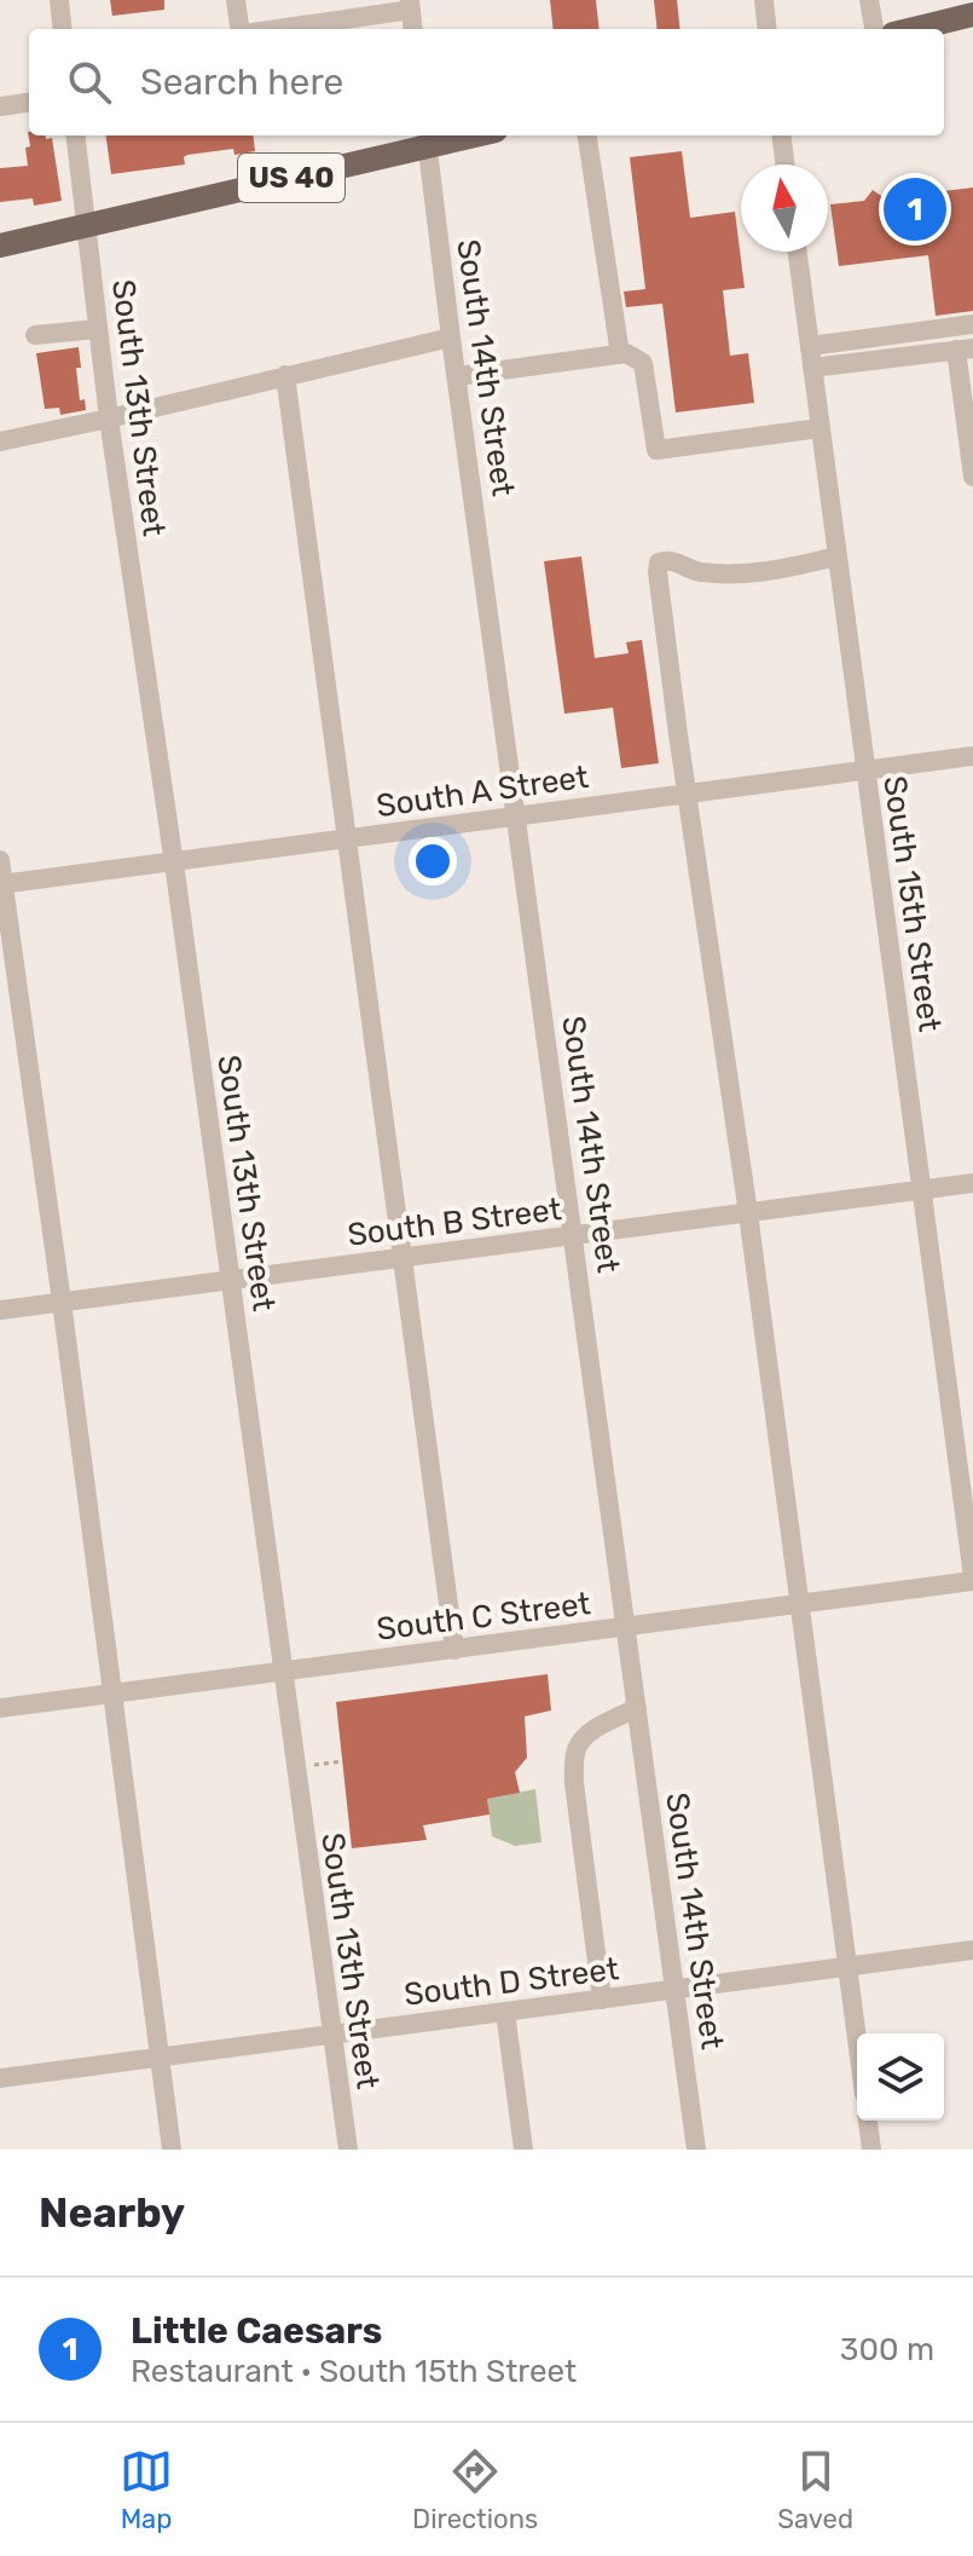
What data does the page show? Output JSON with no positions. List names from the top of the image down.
{
  "streets": {
    "main road": ["US 40"],
    "street": [
      "South 14th Street",
      "South 13th Street",
      "South A Street",
      "South 15th Street",
      "South B Street",
      "South C Street",
      "South D Street"
    ]
  },
  "crossings": [
    ["US 40", "South 14th Street"],
    ["US 40", "South 13th Street"],
    ["South 14th Street", "South A Street"],
    ["South 14th Street", "South B Street"],
    ["South 14th Street", "South C Street"],
    ["South 14th Street", "South D Street"],
    ["South 13th Street", "South A Street"],
    ["South 13th Street", "South B Street"],
    ["South 13th Street", "South C Street"],
    ["South 13th Street", "South D Street"],
    ["South A Street", "South 15th Street"],
    ["South 15th Street", "South B Street"],
    ["South 15th Street", "South C Street"]
  ],
  "north": "top",
  "page": {
    "search": "Search here",
    "pins": "1",
    "heading": "Nearby",
    "list": [
      {
        "mark": "1",
        "name": "Little Caesars",
        "note": "Restaurant · South 15th Street",
        "value": "300 m"
      }
    ],
    "nav": ["Map", "Directions", "Saved"]
  }
}
